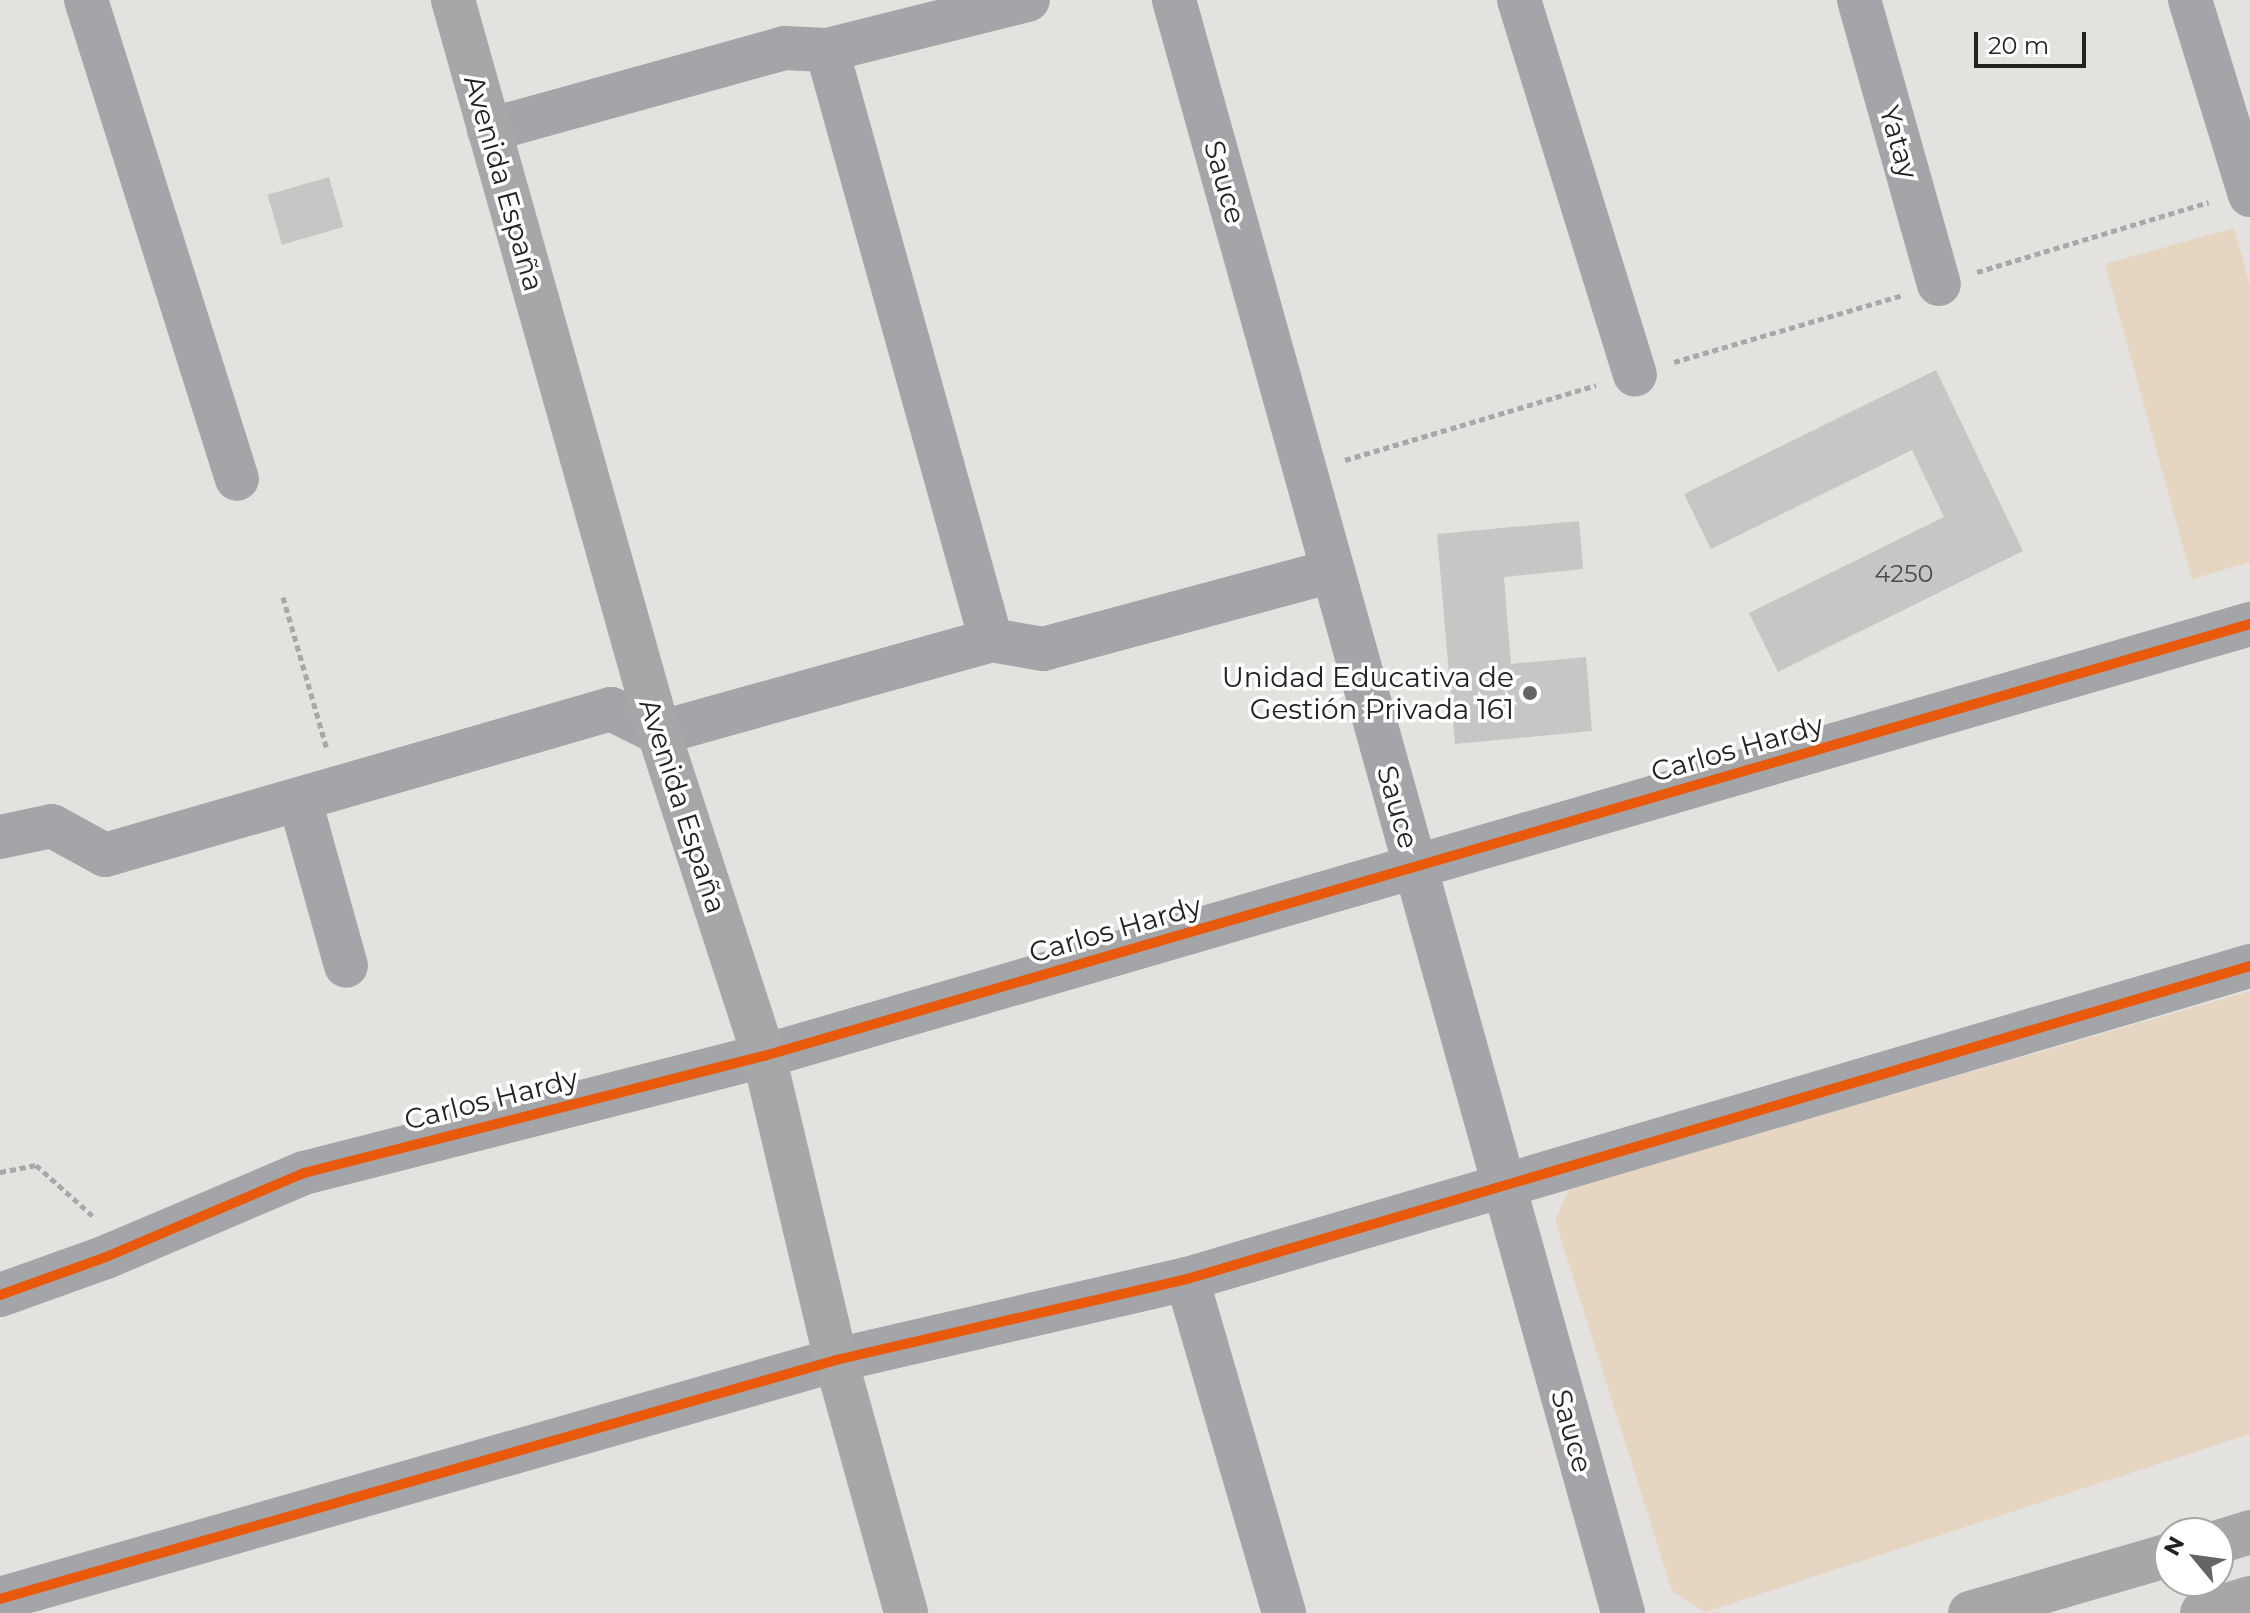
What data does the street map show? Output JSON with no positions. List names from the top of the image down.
{
  "streets": {
    "main road": ["Avenida España"],
    "street": ["Yatay", "Sauce", "Carlos Hardy"]
  },
  "crossings": [
    ["Sauce", "Carlos Hardy"],
    ["Avenida España", "Carlos Hardy"]
  ],
  "places": ["Unidad Educativa de Gestión Privada 161"],
  "house_numbers": ["4250"],
  "scale_bar": "20 m",
  "north": "top left"
}
